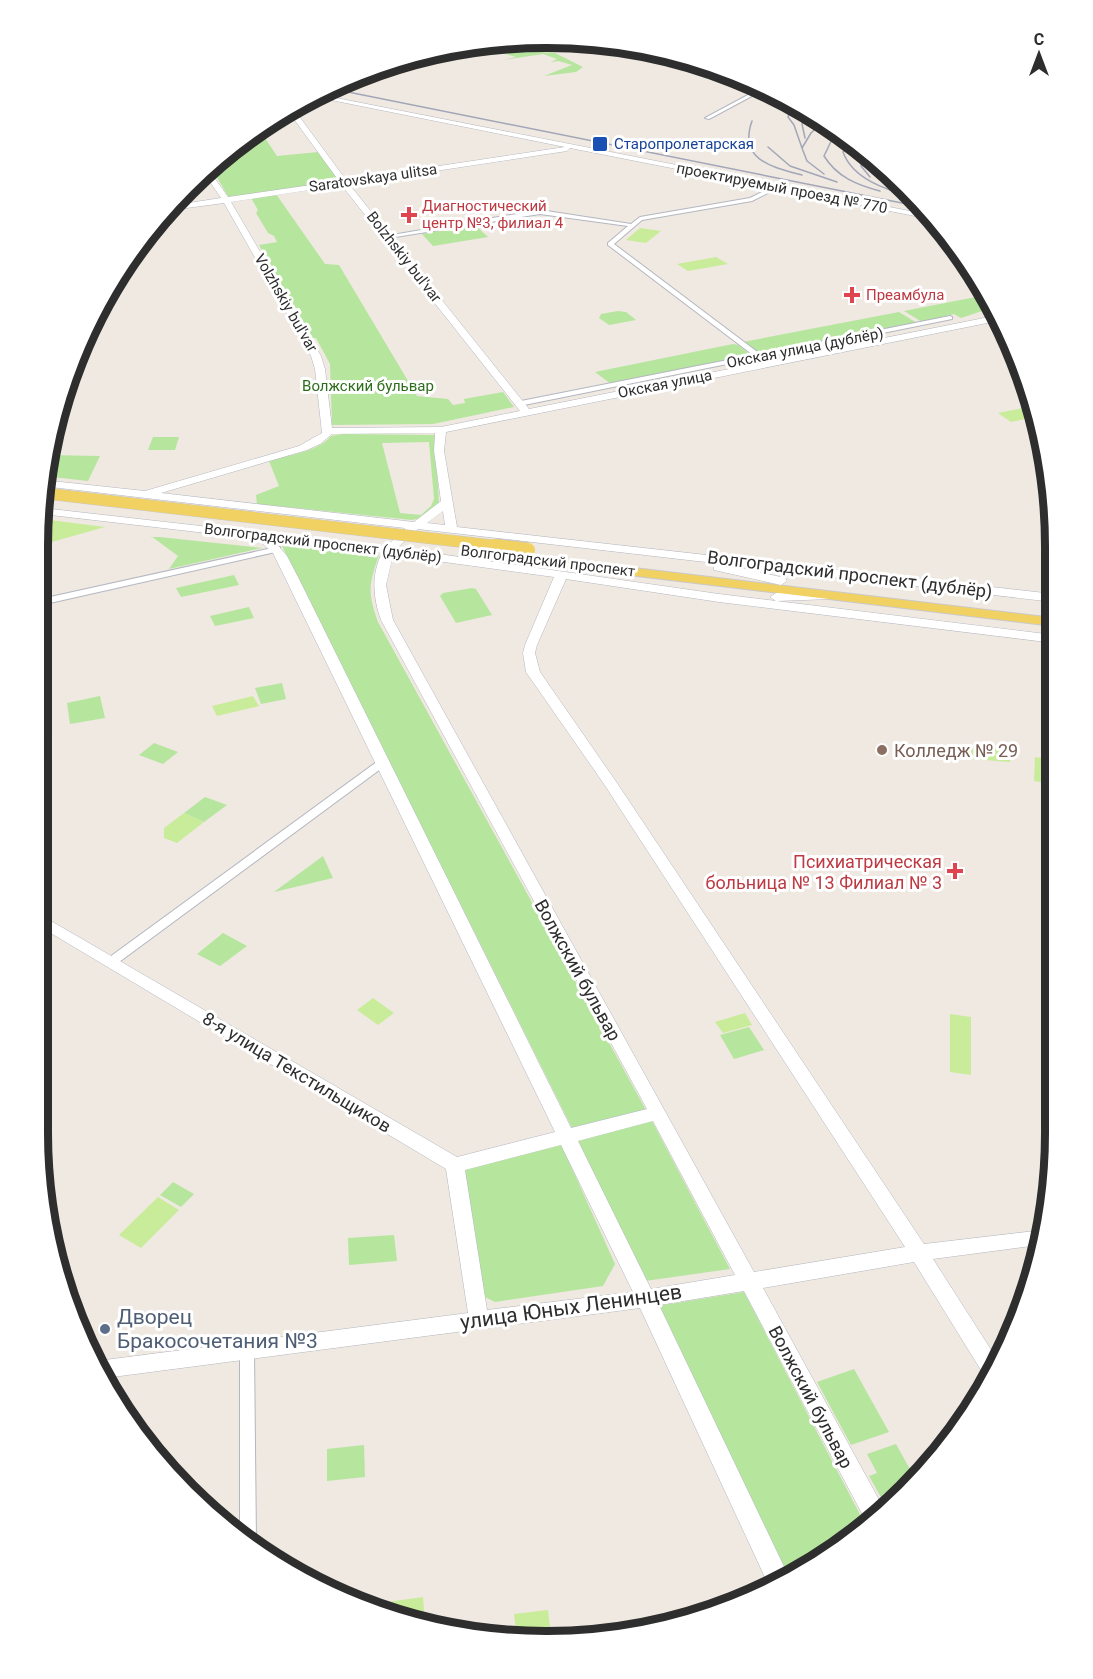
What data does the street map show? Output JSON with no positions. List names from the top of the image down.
{
  "streets": {
    "main road": [
      "Saratovskaya ulitsa",
      "проектируемый проезд № 770",
      "Bolzhskiy bul'var",
      "Volzhskiy bul'var",
      "Окская улица",
      "Волгоградский проспект (дублёр)",
      "Волгоградский проспект",
      "Волжский бульвар",
      "8-я улица Текстильщиков",
      "улица Юных Ленинцев"
    ],
    "street": ["Окская улица (дублёр)"]
  },
  "crossings": [
    ["Saratovskaya ulitsa", "проектируемый проезд № 770"],
    ["Saratovskaya ulitsa", "Bolzhskiy bul'var"],
    ["Saratovskaya ulitsa", "Volzhskiy bul'var"],
    ["Bolzhskiy bul'var", "Окская улица (дублёр)"],
    ["Bolzhskiy bul'var", "Окская улица"],
    ["Volzhskiy bul'var", "Окская улица"],
    ["Окская улица (дублёр)", "Окская улица"],
    ["Волгоградский проспект (дублёр)", "Волгоградский проспект"],
    ["Волгоградский проспект (дублёр)", "Волжский бульвар"],
    ["Волжский бульвар", "улица Юных Ленинцев"]
  ],
  "parks": ["Волжский бульвар"],
  "places": {
    "transit": ["Старопролетарская"],
    "health": ["Диагностический центр №3, филиал 4", "Преамбула", "Психиатрическая больница № 13 Филиал № 3"],
    "other": ["Колледж № 29", "Дворец Бракосочетания №3"]
  },
  "north": "top"
}
